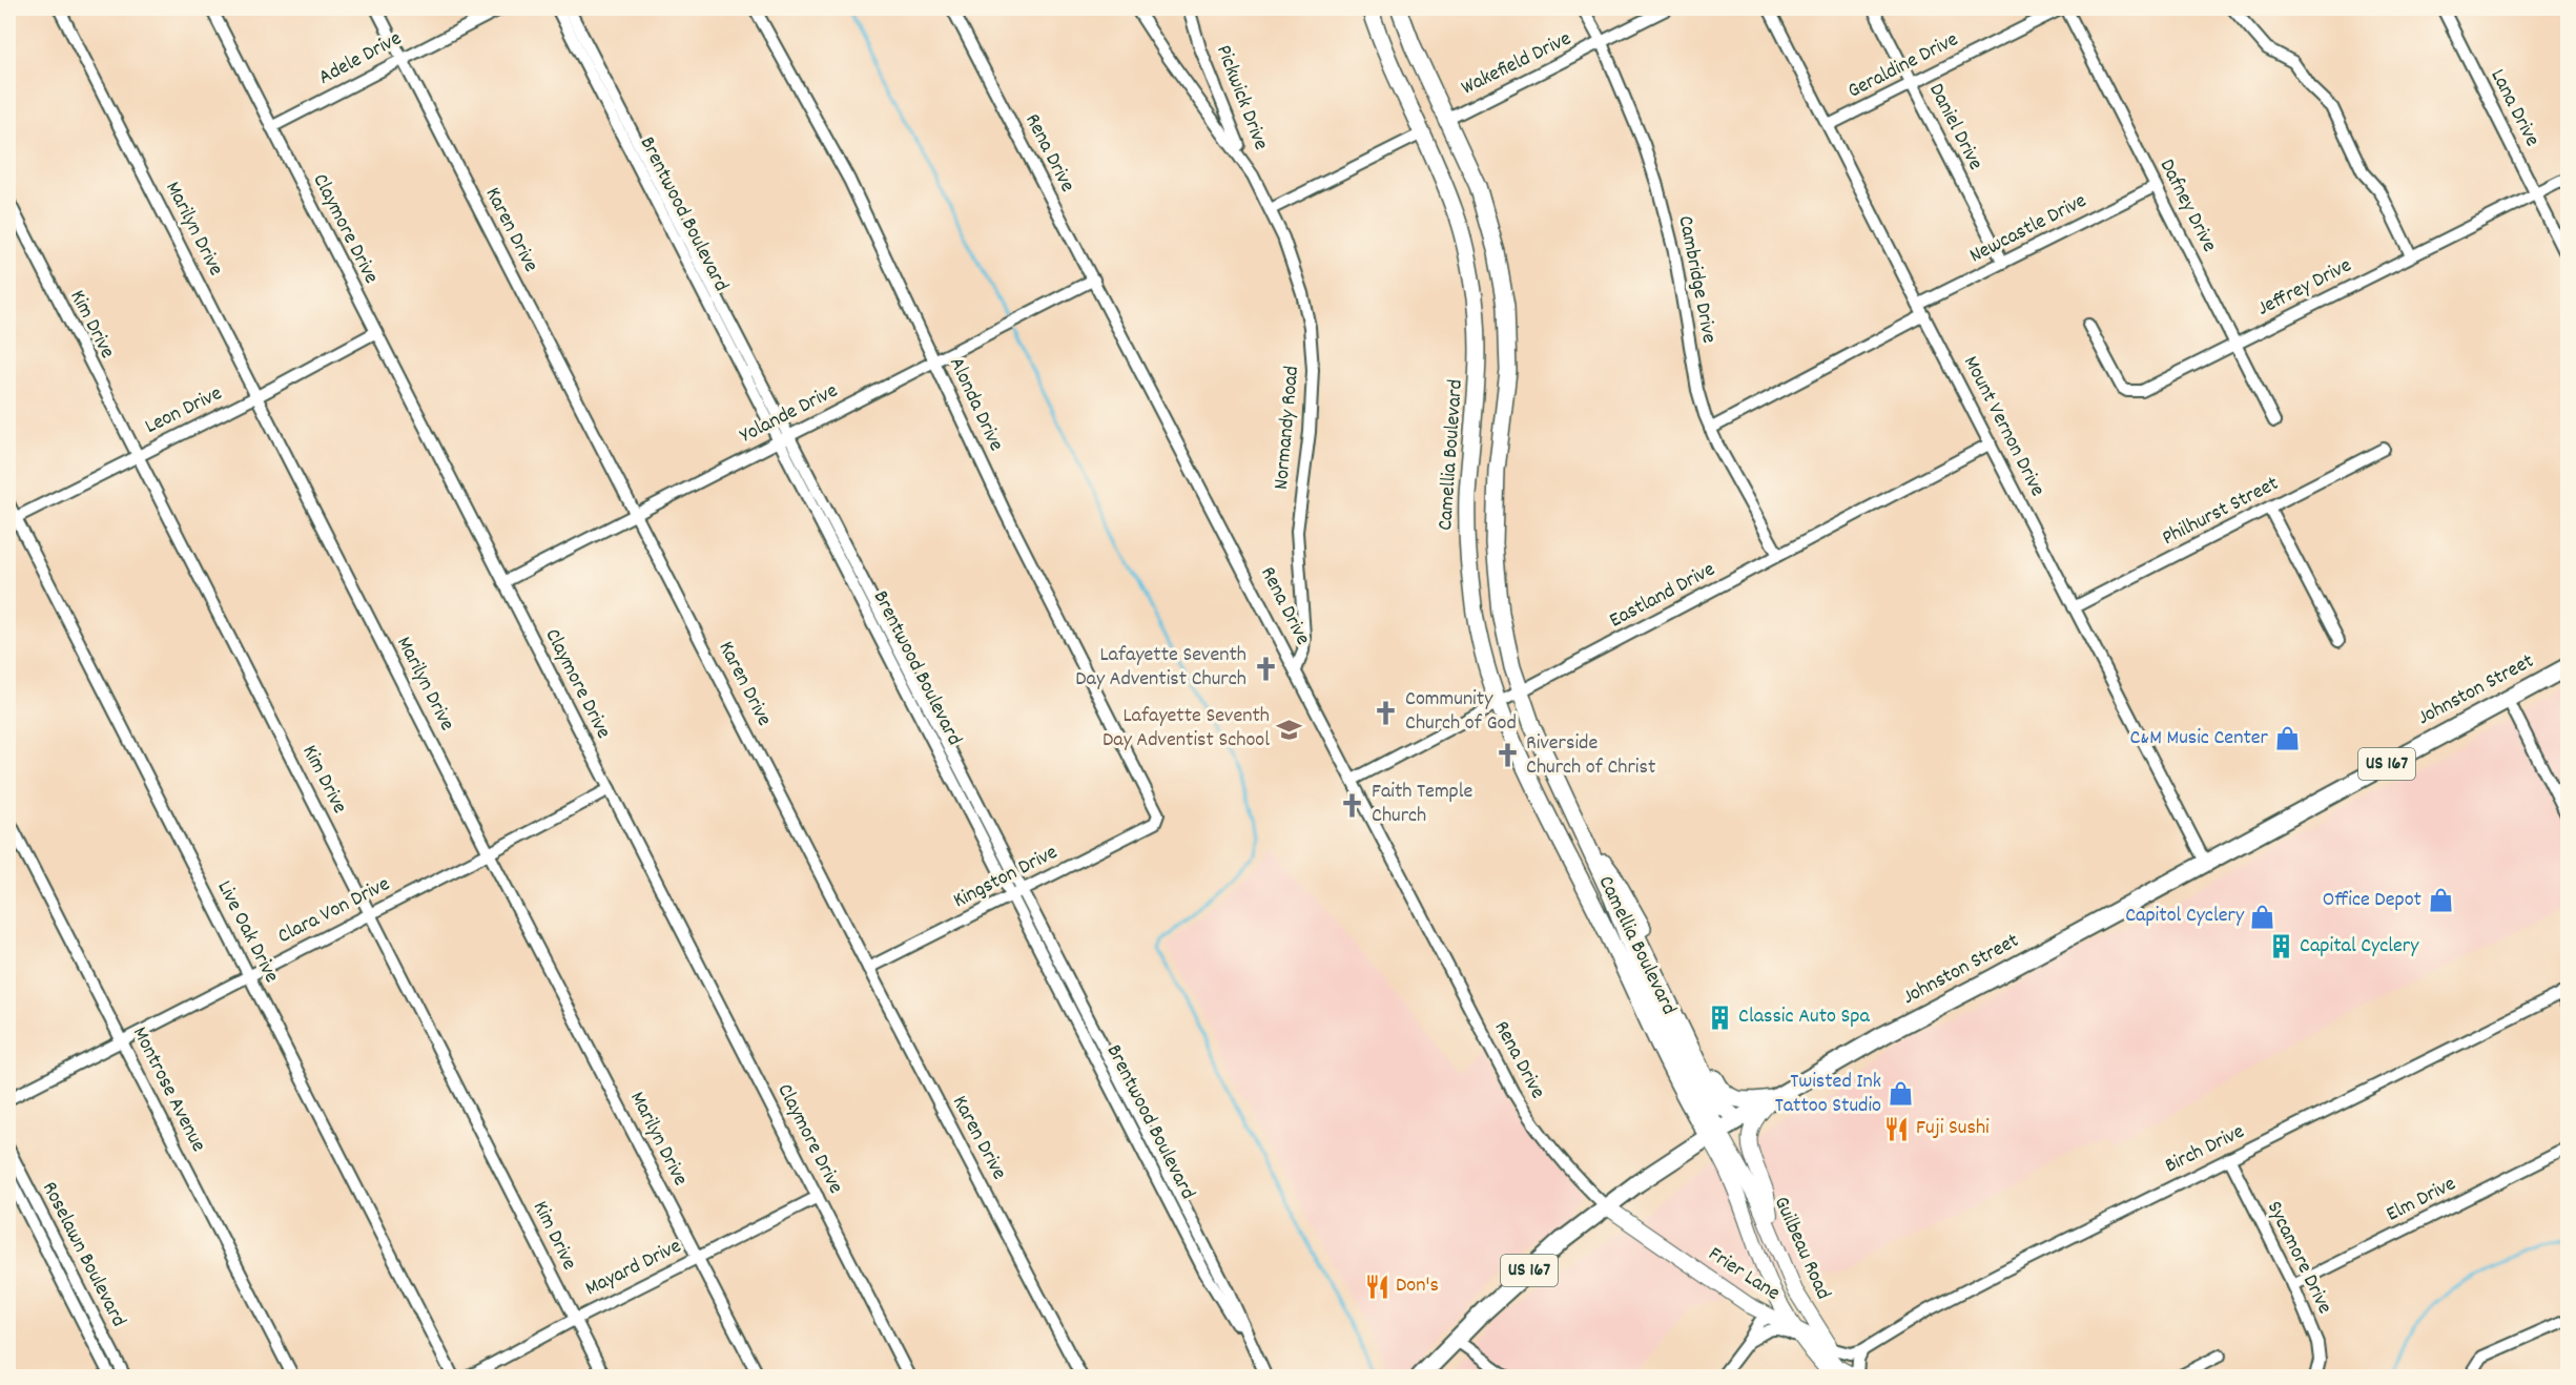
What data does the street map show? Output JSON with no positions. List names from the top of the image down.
{
  "streets": {
    "main road": ["Camellia Boulevard", "Johnston Street", "US 167"],
    "street": [
      "Adele Drive",
      "Wakefield Drive",
      "Geraldine Drive",
      "Pickwick Drive",
      "Lana Drive",
      "Daniel Drive",
      "Rena Drive",
      "Dafney Drive",
      "Brentwood Boulevard",
      "Marilyn Drive",
      "Claymore Drive",
      "Newcastle Drive",
      "Karen Drive",
      "Cambridge Drive",
      "Jeffrey Drive",
      "Kim Drive",
      "Alonda Drive",
      "Leon Drive",
      "Yolande Drive",
      "Mount Vernon Drive",
      "Normandy Road",
      "Philhurst Street",
      "Eastland Drive",
      "Kingston Drive",
      "Clara Von Drive",
      "Live Oak Drive",
      "Montrose Avenue",
      "Birch Drive",
      "Elm Drive",
      "Guilbeau Road",
      "Roselawn Boulevard",
      "Sycamore Drive",
      "Mayard Drive",
      "Frier Lane"
    ]
  },
  "crossings": [
    ["Adele Drive", "Claymore Drive"],
    ["Adele Drive", "Karen Drive"],
    ["Wakefield Drive", "Cambridge Drive"],
    ["Wakefield Drive", "Camellia Boulevard"],
    ["Geraldine Drive", "Daniel Drive"],
    ["Geraldine Drive", "Dafney Drive"],
    ["Geraldine Drive", "Mount Vernon Drive"],
    ["Pickwick Drive", "Normandy Road"],
    ["Lana Drive", "Jeffrey Drive"],
    ["Daniel Drive", "Newcastle Drive"],
    ["Rena Drive", "Yolande Drive"],
    ["Rena Drive", "Normandy Road"],
    ["Rena Drive", "Eastland Drive"],
    ["Rena Drive", "Johnston Street"],
    ["Rena Drive", "Frier Lane"],
    ["Dafney Drive", "Newcastle Drive"],
    ["Dafney Drive", "Jeffrey Drive"],
    ["Brentwood Boulevard", "Yolande Drive"],
    ["Brentwood Boulevard", "Kingston Drive"],
    ["Marilyn Drive", "Leon Drive"],
    ["Marilyn Drive", "Clara Von Drive"],
    ["Marilyn Drive", "Mayard Drive"],
    ["Claymore Drive", "Leon Drive"],
    ["Claymore Drive", "Yolande Drive"],
    ["Claymore Drive", "Clara Von Drive"],
    ["Claymore Drive", "Mayard Drive"],
    ["Newcastle Drive", "Cambridge Drive"],
    ["Newcastle Drive", "Mount Vernon Drive"],
    ["Karen Drive", "Yolande Drive"],
    ["Karen Drive", "Kingston Drive"],
    ["Cambridge Drive", "Eastland Drive"],
    ["Kim Drive", "Leon Drive"],
    ["Kim Drive", "Clara Von Drive"],
    ["Kim Drive", "Mayard Drive"],
    ["Alonda Drive", "Yolande Drive"],
    ["Alonda Drive", "Kingston Drive"],
    ["Leon Drive", "Live Oak Drive"],
    ["Mount Vernon Drive", "Philhurst Street"],
    ["Mount Vernon Drive", "Eastland Drive"],
    ["Mount Vernon Drive", "Johnston Street"],
    ["Camellia Boulevard", "Eastland Drive"],
    ["Camellia Boulevard", "Johnston Street"],
    ["Camellia Boulevard", "Guilbeau Road"],
    ["Johnston Street", "Guilbeau Road"],
    ["Johnston Street", "Frier Lane"],
    ["Clara Von Drive", "Live Oak Drive"],
    ["Clara Von Drive", "Montrose Avenue"],
    ["Birch Drive", "Sycamore Drive"],
    ["Elm Drive", "Sycamore Drive"],
    ["Guilbeau Road", "Frier Lane"]
  ],
  "places": {
    "church": [
      "Lafayette Seventh Day Adventist Church",
      "Community Church of God",
      "Riverside Church of Christ",
      "Faith Temple Church"
    ],
    "school or university": ["Lafayette Seventh Day Adventist School"],
    "shop": [
      "C&M Music Center",
      "Office Depot",
      "Capitol Cyclery",
      "Twisted Ink Tattoo Studio"
    ],
    "building": ["Capital Cyclery", "Classic Auto Spa"],
    "restaurant": ["Fuji Sushi", "Don's"]
  }
}
